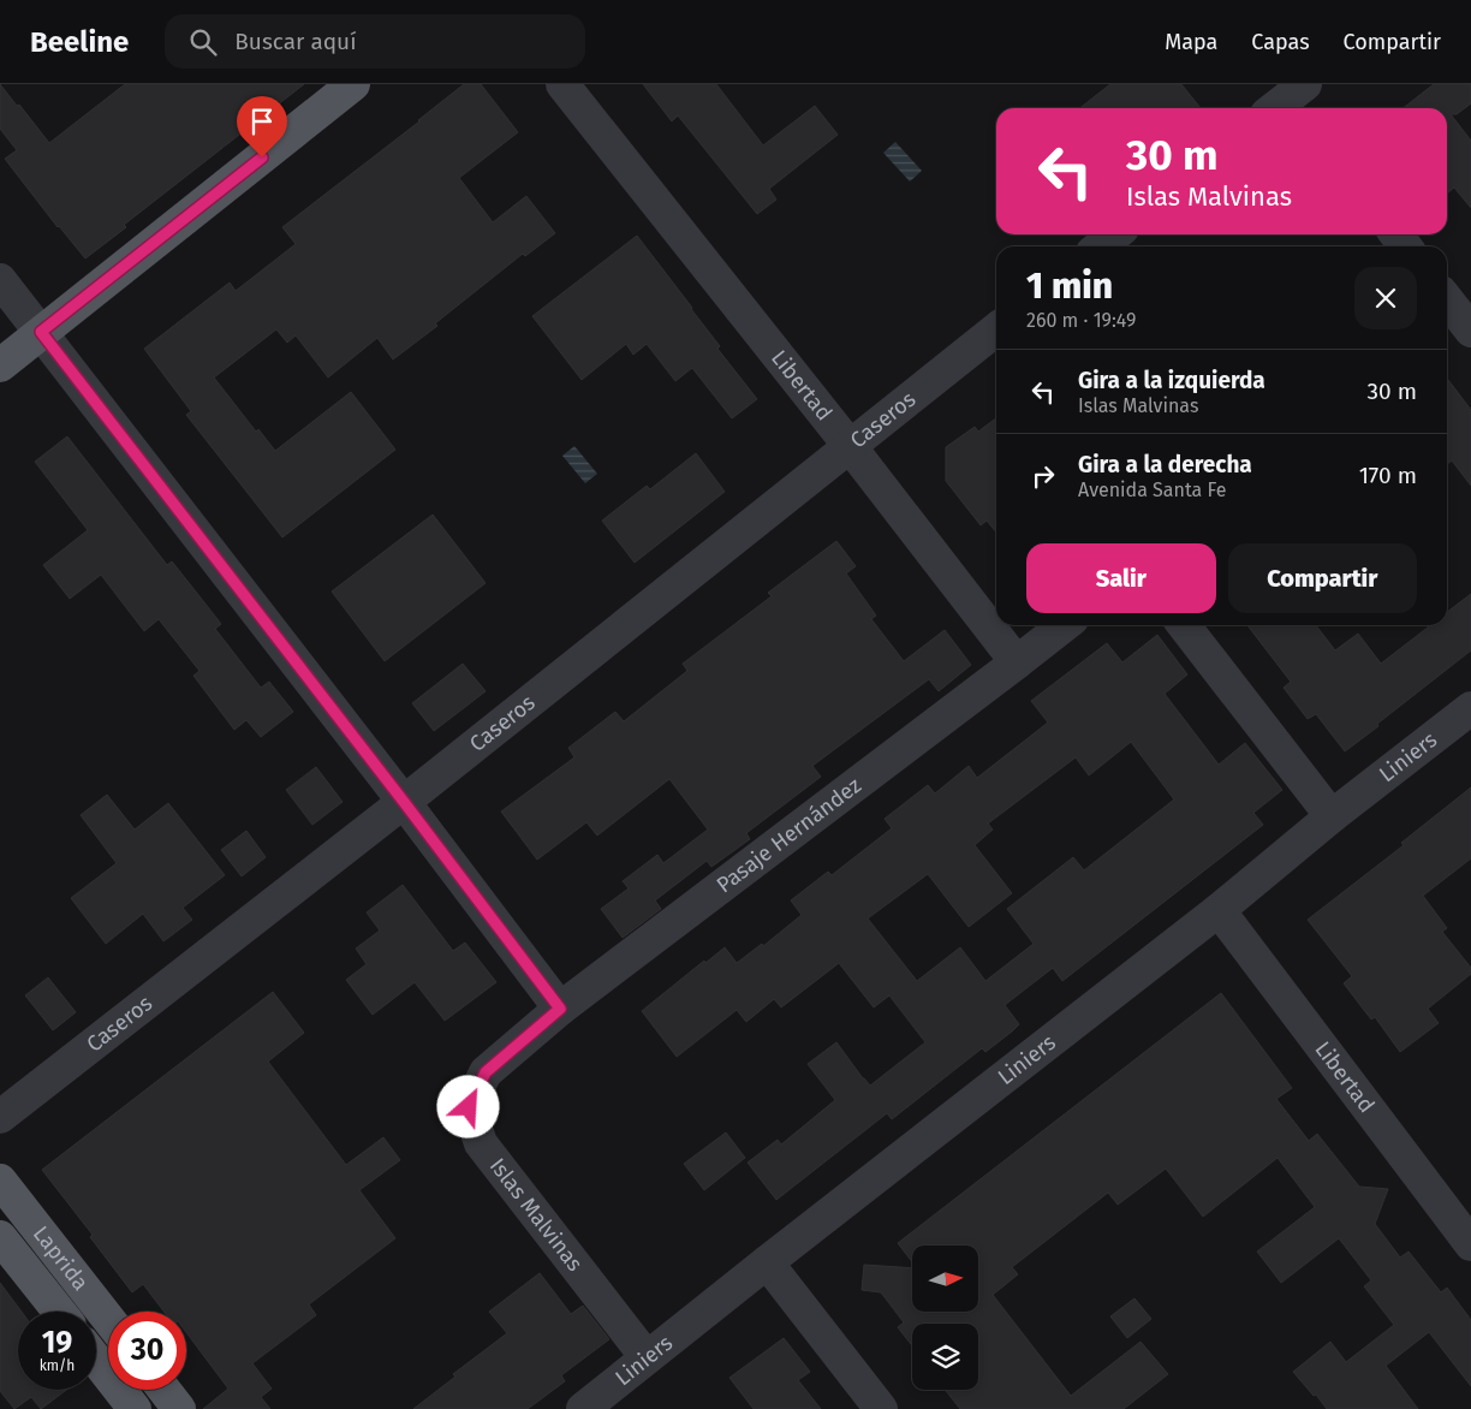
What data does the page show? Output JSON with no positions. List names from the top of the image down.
{
  "streets": {
    "main road": ["Laprida"],
    "street": [
      "Libertad",
      "Caseros",
      "Liniers",
      "Pasaje Hernández",
      "Islas Malvinas"
    ]
  },
  "crossings": [
    ["Libertad", "Caseros"],
    ["Libertad", "Liniers"],
    ["Libertad", "Pasaje Hernández"],
    ["Liniers", "Islas Malvinas"],
    ["Pasaje Hernández", "Islas Malvinas"]
  ],
  "north": "right",
  "page": {
    "header": "Beeline",
    "search": "Buscar aquí",
    "nav": ["Mapa", "Capas", "Compartir"],
    "turn": ["30 m", "Islas Malvinas"],
    "heading": ["1 min", "260 m · 19:49"],
    "list": [
      {
        "name": "Gira a la izquierda",
        "note": "Islas Malvinas",
        "value": "30 m"
      },
      {
        "name": "Gira a la derecha",
        "note": "Avenida Santa Fe",
        "value": "170 m"
      }
    ],
    "buttons": ["Salir", "Compartir"],
    "speed": "19 km/h",
    "limit": "30"
  }
}
